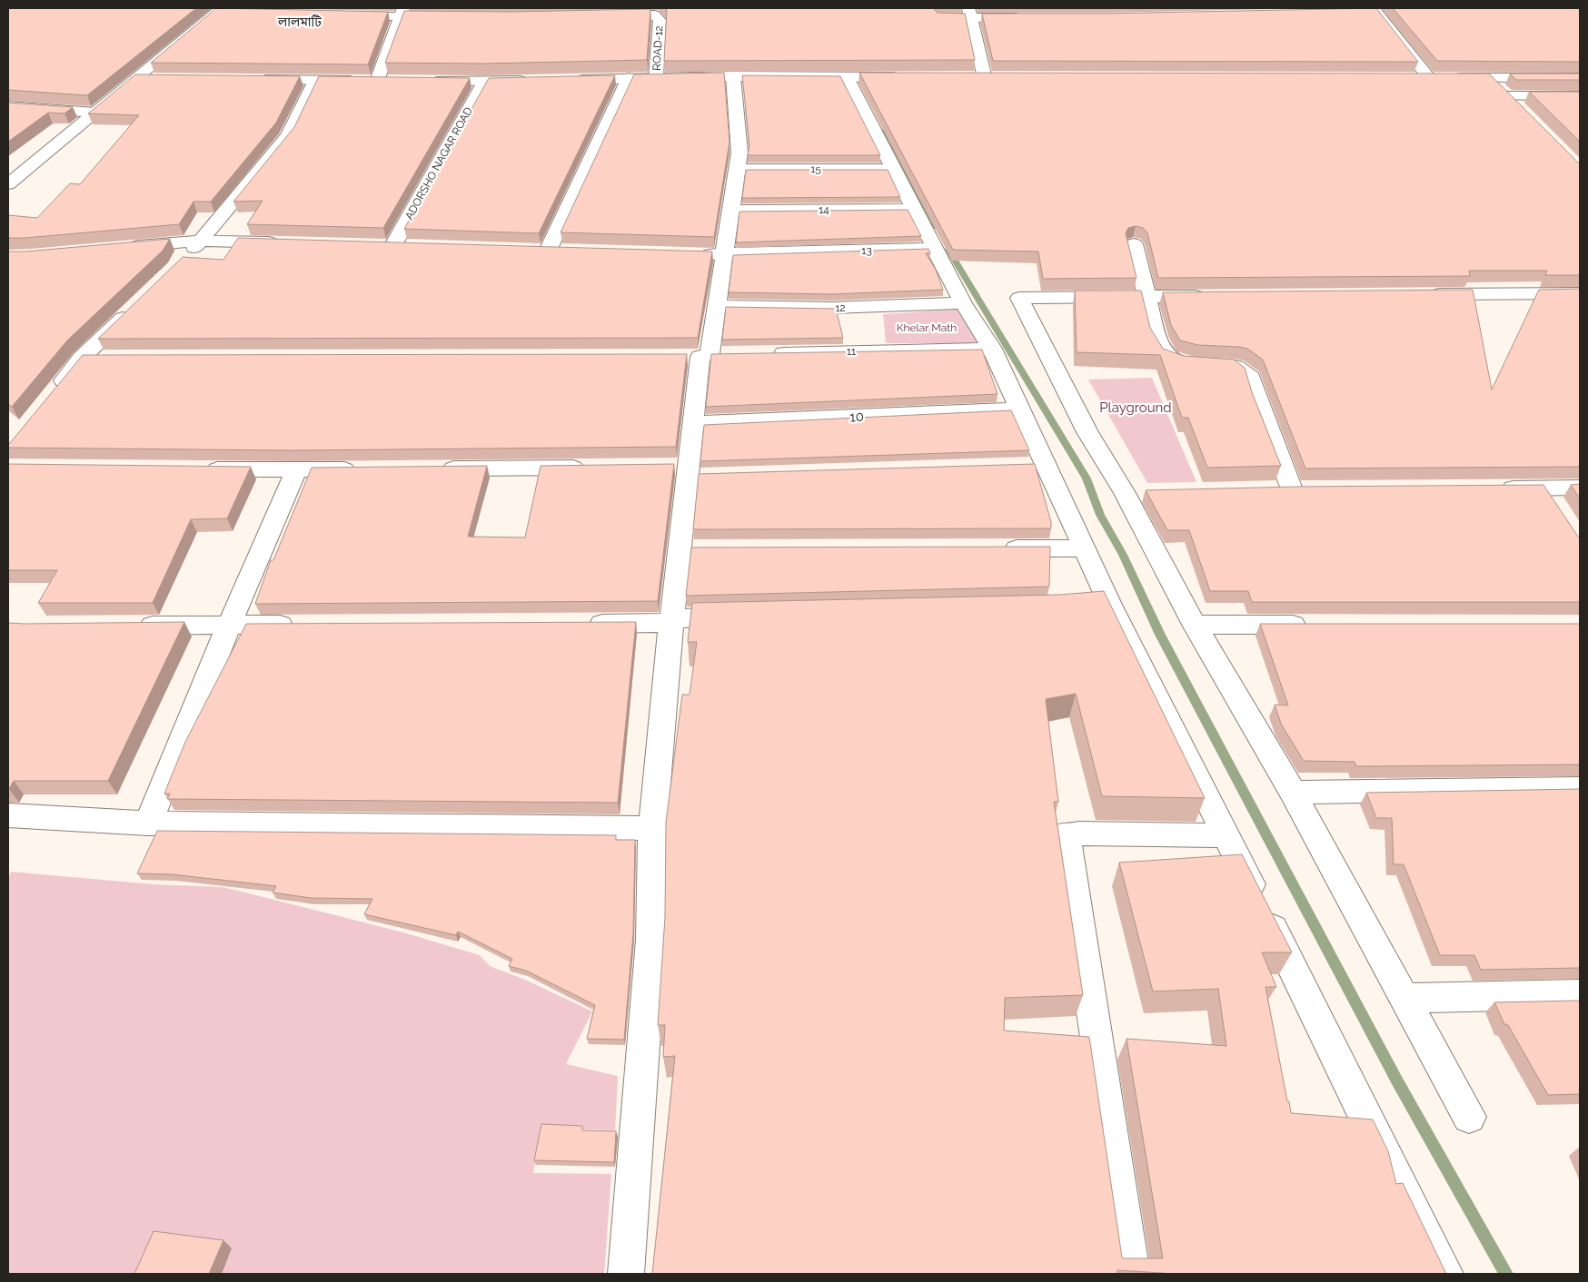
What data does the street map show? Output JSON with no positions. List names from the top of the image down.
{
  "streets": {
    "street": [
      "ROAD-12",
      "ADORSHO NAGAR ROAD",
      "15",
      "14",
      "13",
      "12",
      "11",
      "10"
    ]
  },
  "districts": ["লালমাটি"],
  "parks": ["Khelar Math", "Playground"]
}
